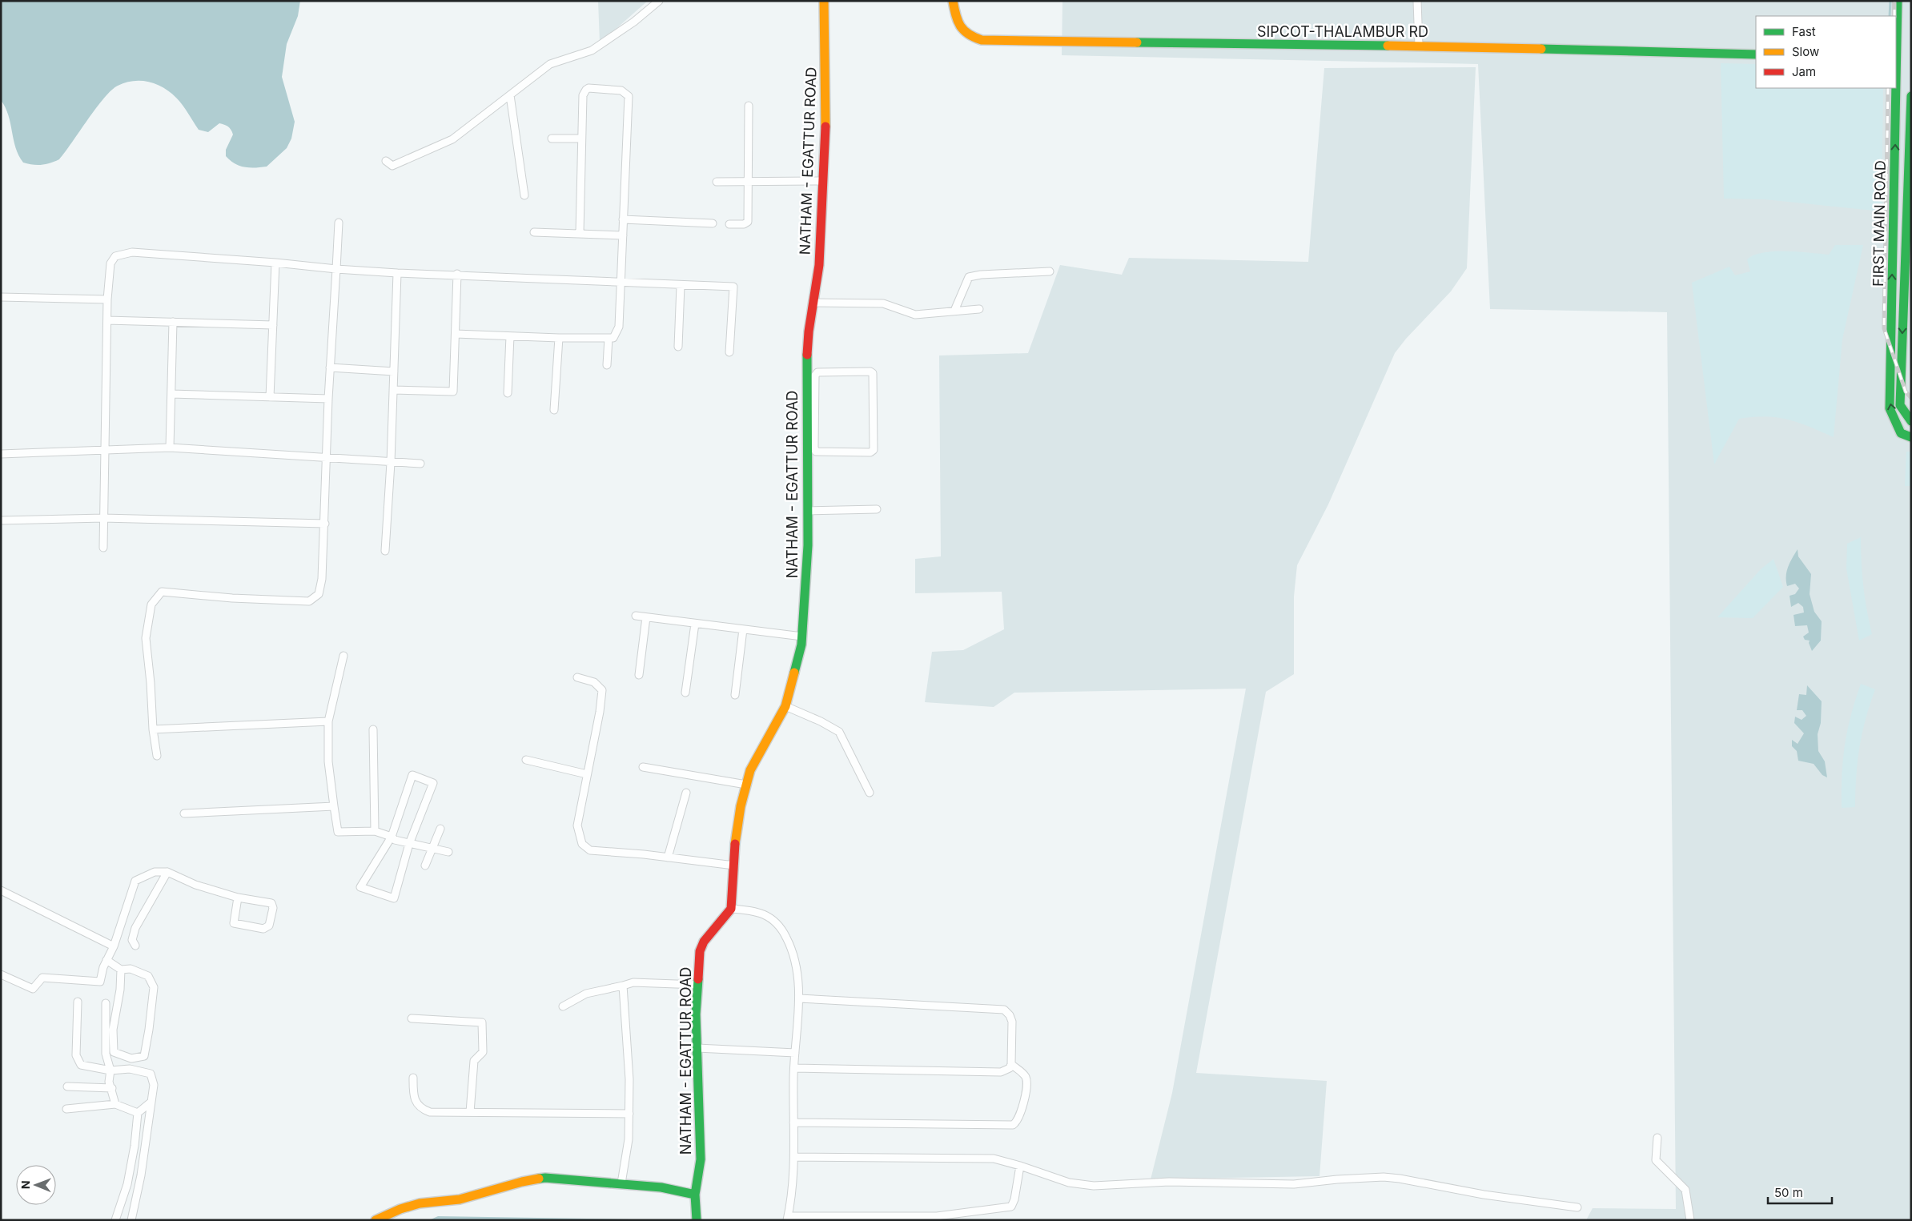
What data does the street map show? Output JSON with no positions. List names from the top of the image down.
{
  "streets": {
    "street": ["SIPCOT-THALAMBUR RD", "NATHAM - EGATTUR ROAD", "FIRST MAIN ROAD"]
  },
  "legend": ["Fast", "Slow", "Jam"],
  "scale_bar": "50 m",
  "north": "left"
}
